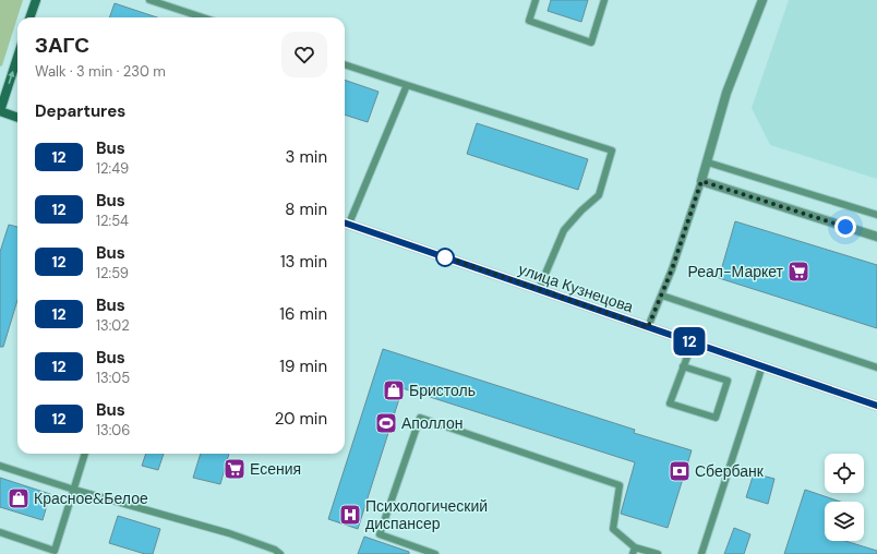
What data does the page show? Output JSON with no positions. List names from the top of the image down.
{
  "streets": {
    "street": ["улица Кузнецова"]
  },
  "places": {
    "supermarket": ["Реал-Маркет", "Есения"],
    "shop": ["Бристоль", "Красное&Белое"],
    "sports": ["Аполлон"],
    "bank": ["Сбербанк"],
    "hospital": ["Психологический диспансер"]
  },
  "lines": ["bus line 12"],
  "page": {
    "on_map": "12",
    "heading": [
      ["ЗАГС", "Walk · 3 min · 230 m"],
      "Departures"
    ],
    "list": [
      {
        "mark": "12",
        "name": "Bus",
        "note": "12:49",
        "value": "3 min"
      },
      {
        "mark": "12",
        "name": "Bus",
        "note": "12:54",
        "value": "8 min"
      },
      {
        "mark": "12",
        "name": "Bus",
        "note": "12:59",
        "value": "13 min"
      },
      {
        "mark": "12",
        "name": "Bus",
        "note": "13:02",
        "value": "16 min"
      },
      {
        "mark": "12",
        "name": "Bus",
        "note": "13:05",
        "value": "19 min"
      },
      {
        "mark": "12",
        "name": "Bus",
        "note": "13:06",
        "value": "20 min"
      }
    ]
  }
}
